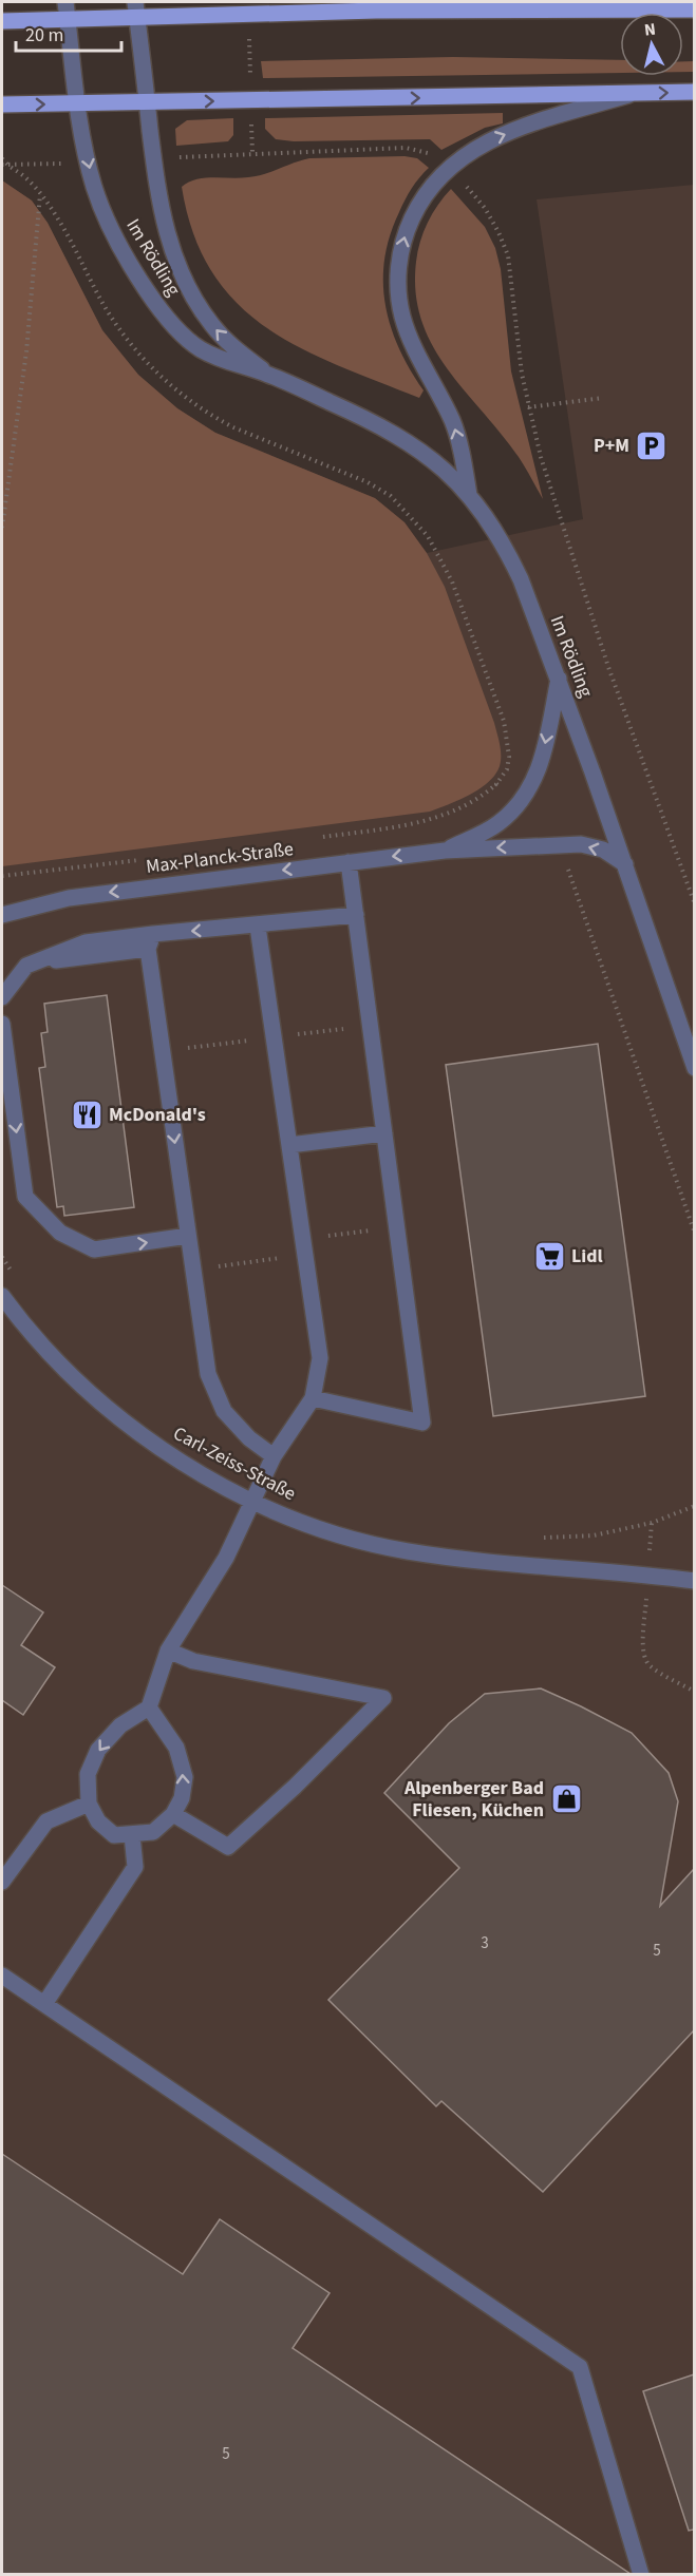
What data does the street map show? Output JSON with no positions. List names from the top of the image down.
{
  "streets": {
    "street": ["Im Rödling", "Max-Planck-Straße", "Carl-Zeiss-Straße"]
  },
  "crossings": [
    ["Im Rödling", "Max-Planck-Straße"]
  ],
  "places": {
    "parking": ["P+M"],
    "restaurant": ["McDonald's"],
    "supermarket": ["Lidl"],
    "shop": ["Alpenberger Bad Fliesen, Küchen"]
  },
  "house_numbers": ["3", "5", "5"],
  "scale_bar": "20 m",
  "north": "top"
}
